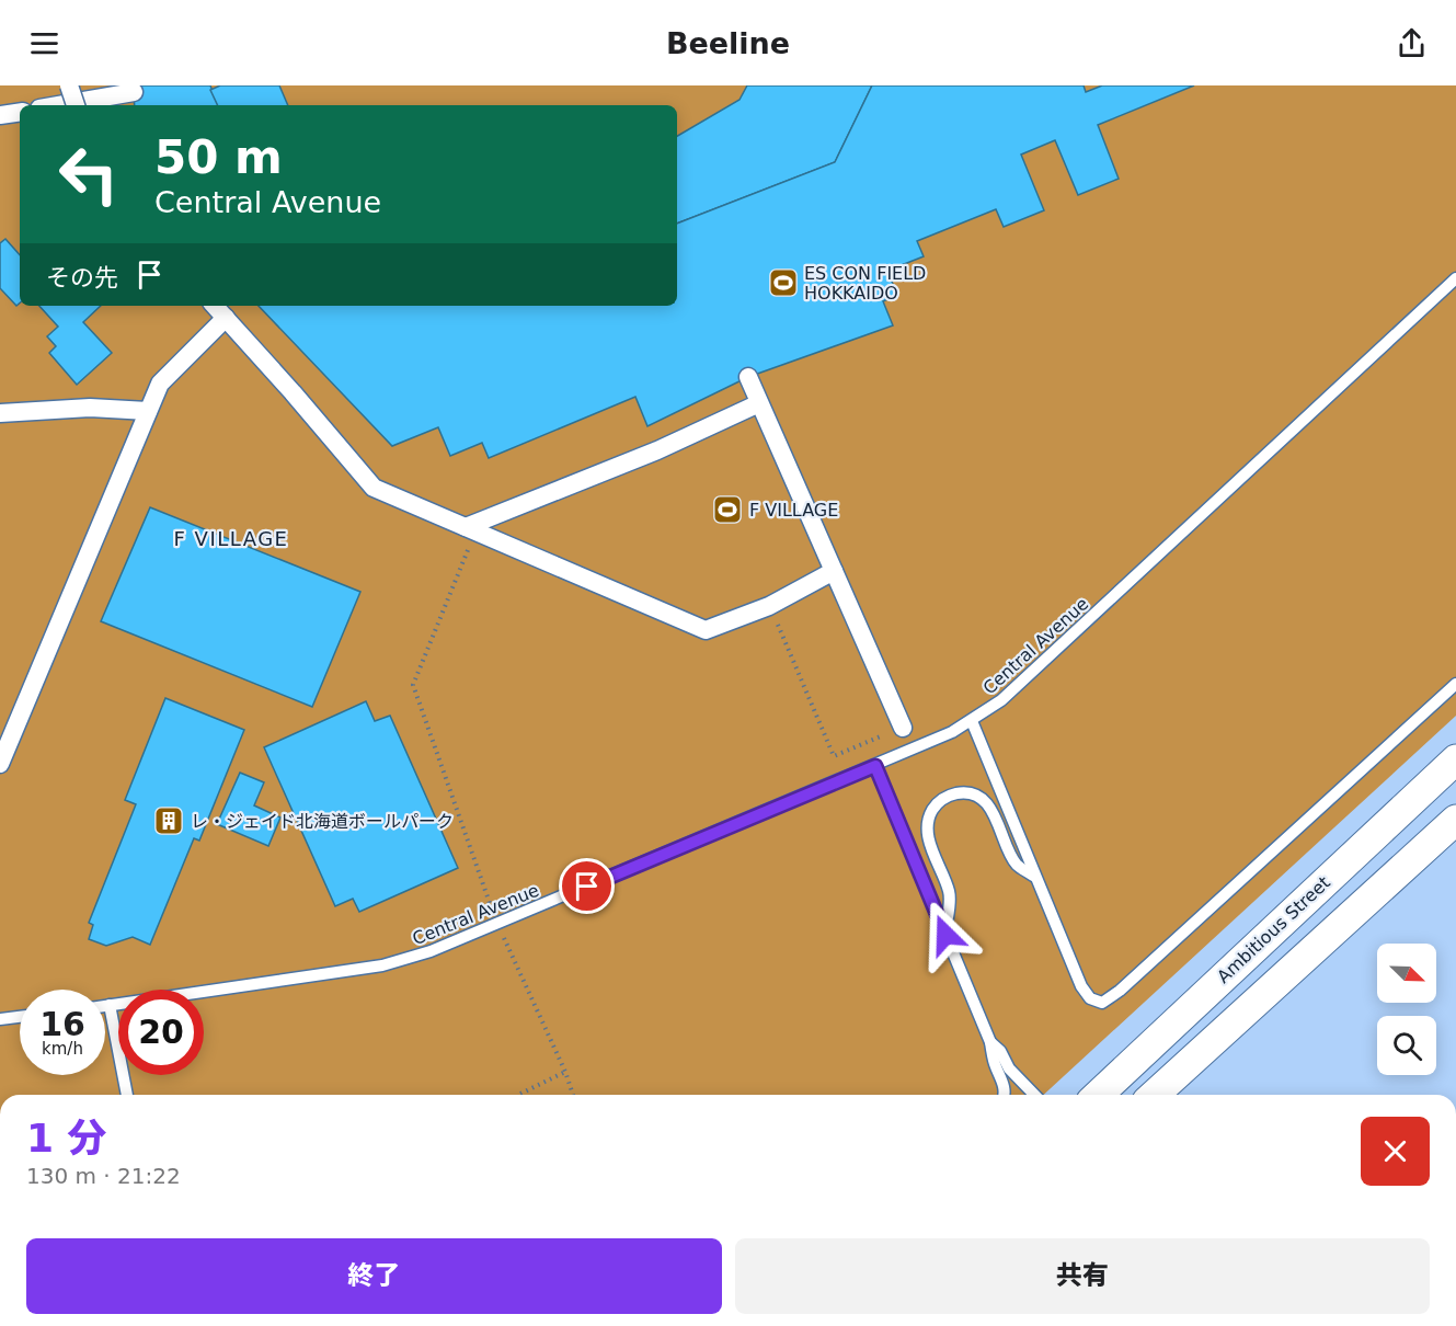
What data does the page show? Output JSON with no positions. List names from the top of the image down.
{
  "streets": {
    "street": ["Ambitious Street"],
    "lane": ["Central Avenue"]
  },
  "districts": ["F VILLAGE"],
  "places": {
    "sports": ["ES CON FIELD HOKKAIDO", "F VILLAGE"],
    "building": ["レ・ジェイド北海道ボールパーク"]
  },
  "north": "bottom right",
  "page": {
    "header": "Beeline",
    "turn": ["50 m", "Central Avenue"],
    "then": "その先",
    "speed": "16 km/h",
    "limit": "20",
    "heading": ["1 分", "130 m · 21:22"],
    "buttons": ["終了", "共有"]
  }
}
